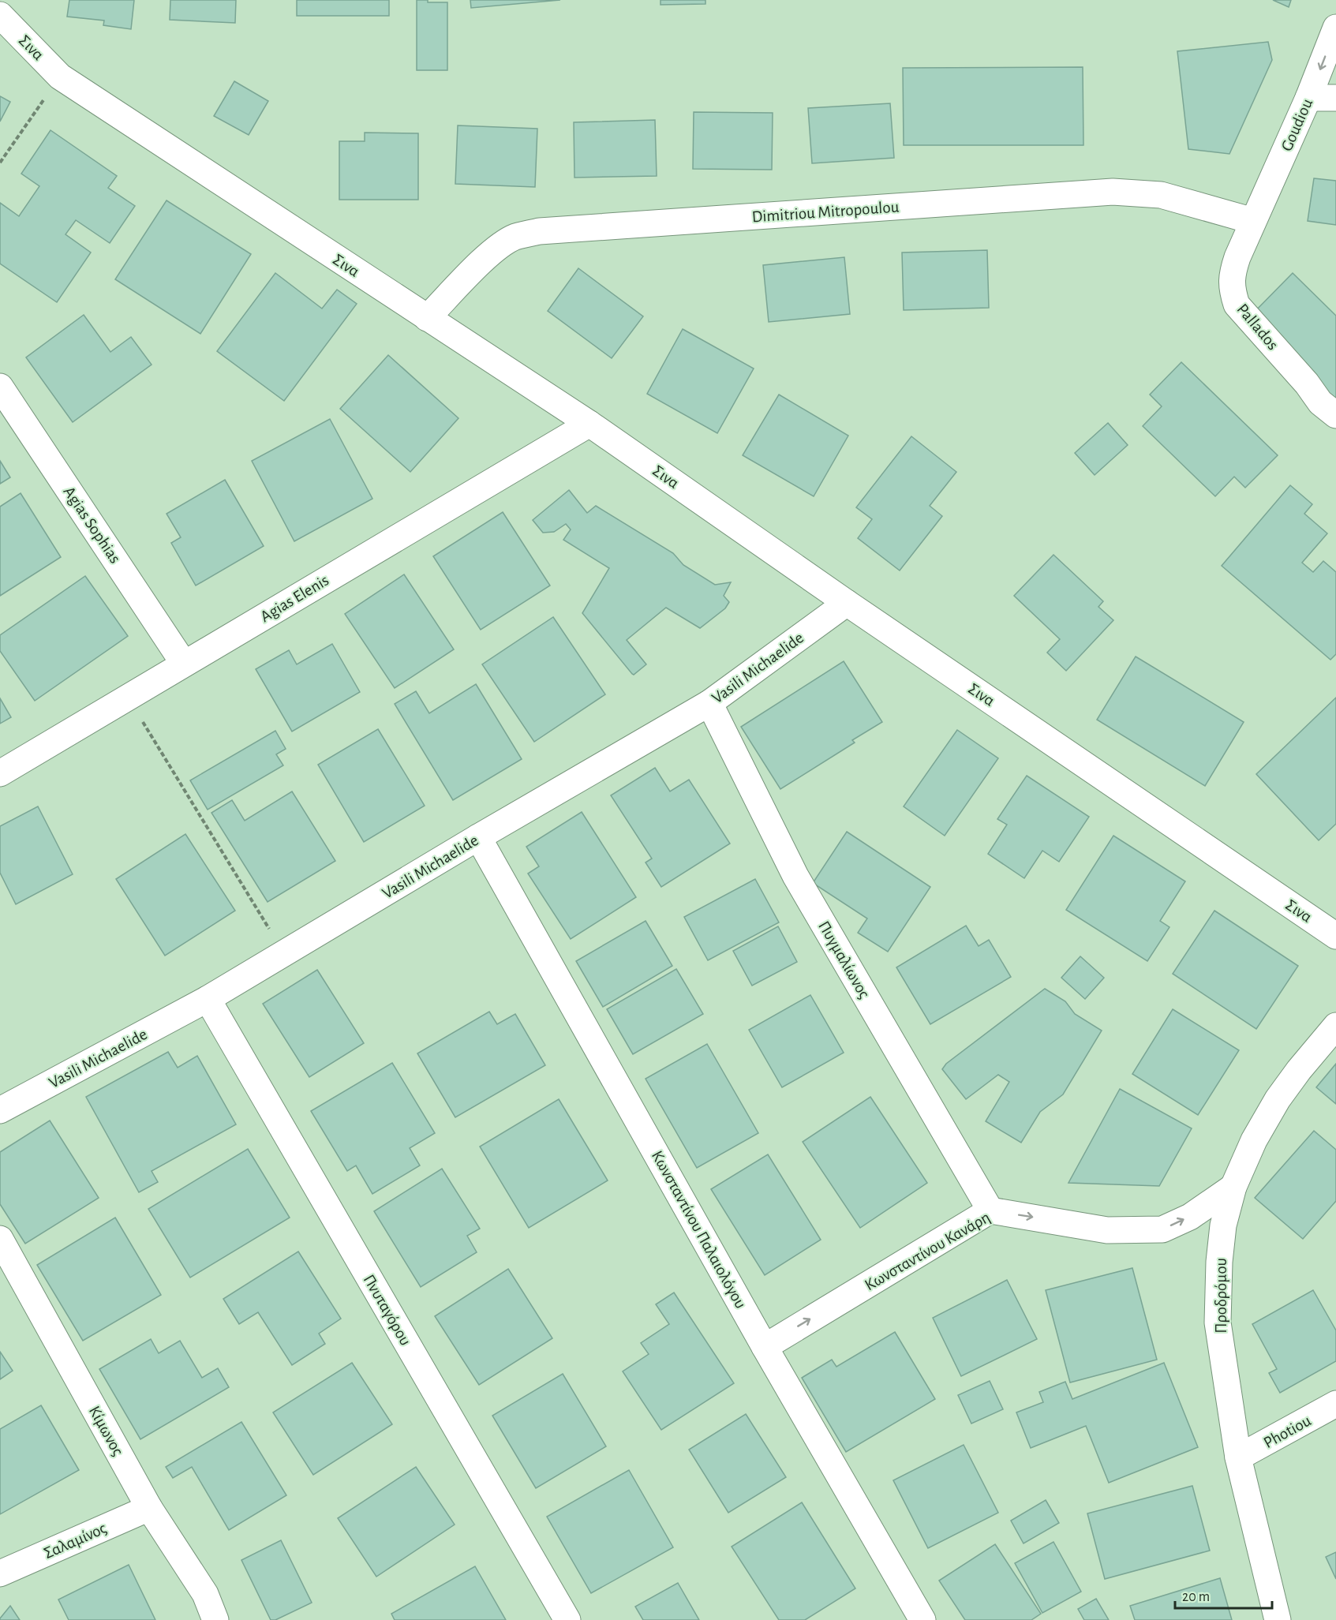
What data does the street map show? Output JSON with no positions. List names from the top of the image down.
{
  "streets": {
    "street": [
      "Σινα",
      "Goudiou",
      "Dimitriou Mitropoulou",
      "Pallados",
      "Agias Sophias",
      "Agias Elenis",
      "Vasili Michaelide",
      "Πυγμαλίωνος",
      "Κωνσταντίνου Παλαιολόγου",
      "Κωνσταντίνου Κανάρη",
      "Προδρόμου",
      "Πνυταγόρου",
      "Κίμωνος",
      "Photiou",
      "Σαλαμίνος"
    ]
  },
  "crossings": [
    ["Σινα", "Dimitriou Mitropoulou"],
    ["Σινα", "Agias Elenis"],
    ["Σινα", "Vasili Michaelide"],
    ["Goudiou", "Dimitriou Mitropoulou"],
    ["Goudiou", "Pallados"],
    ["Dimitriou Mitropoulou", "Pallados"],
    ["Agias Sophias", "Agias Elenis"],
    ["Vasili Michaelide", "Πυγμαλίωνος"],
    ["Vasili Michaelide", "Κωνσταντίνου Παλαιολόγου"],
    ["Vasili Michaelide", "Πνυταγόρου"],
    ["Πυγμαλίωνος", "Κωνσταντίνου Κανάρη"],
    ["Κωνσταντίνου Παλαιολόγου", "Κωνσταντίνου Κανάρη"],
    ["Κωνσταντίνου Κανάρη", "Προδρόμου"],
    ["Προδρόμου", "Photiou"],
    ["Κίμωνος", "Σαλαμίνος"]
  ],
  "one_way": ["Goudiou", "Κωνσταντίνου Κανάρη"],
  "scale_bar": "20 m"
}
